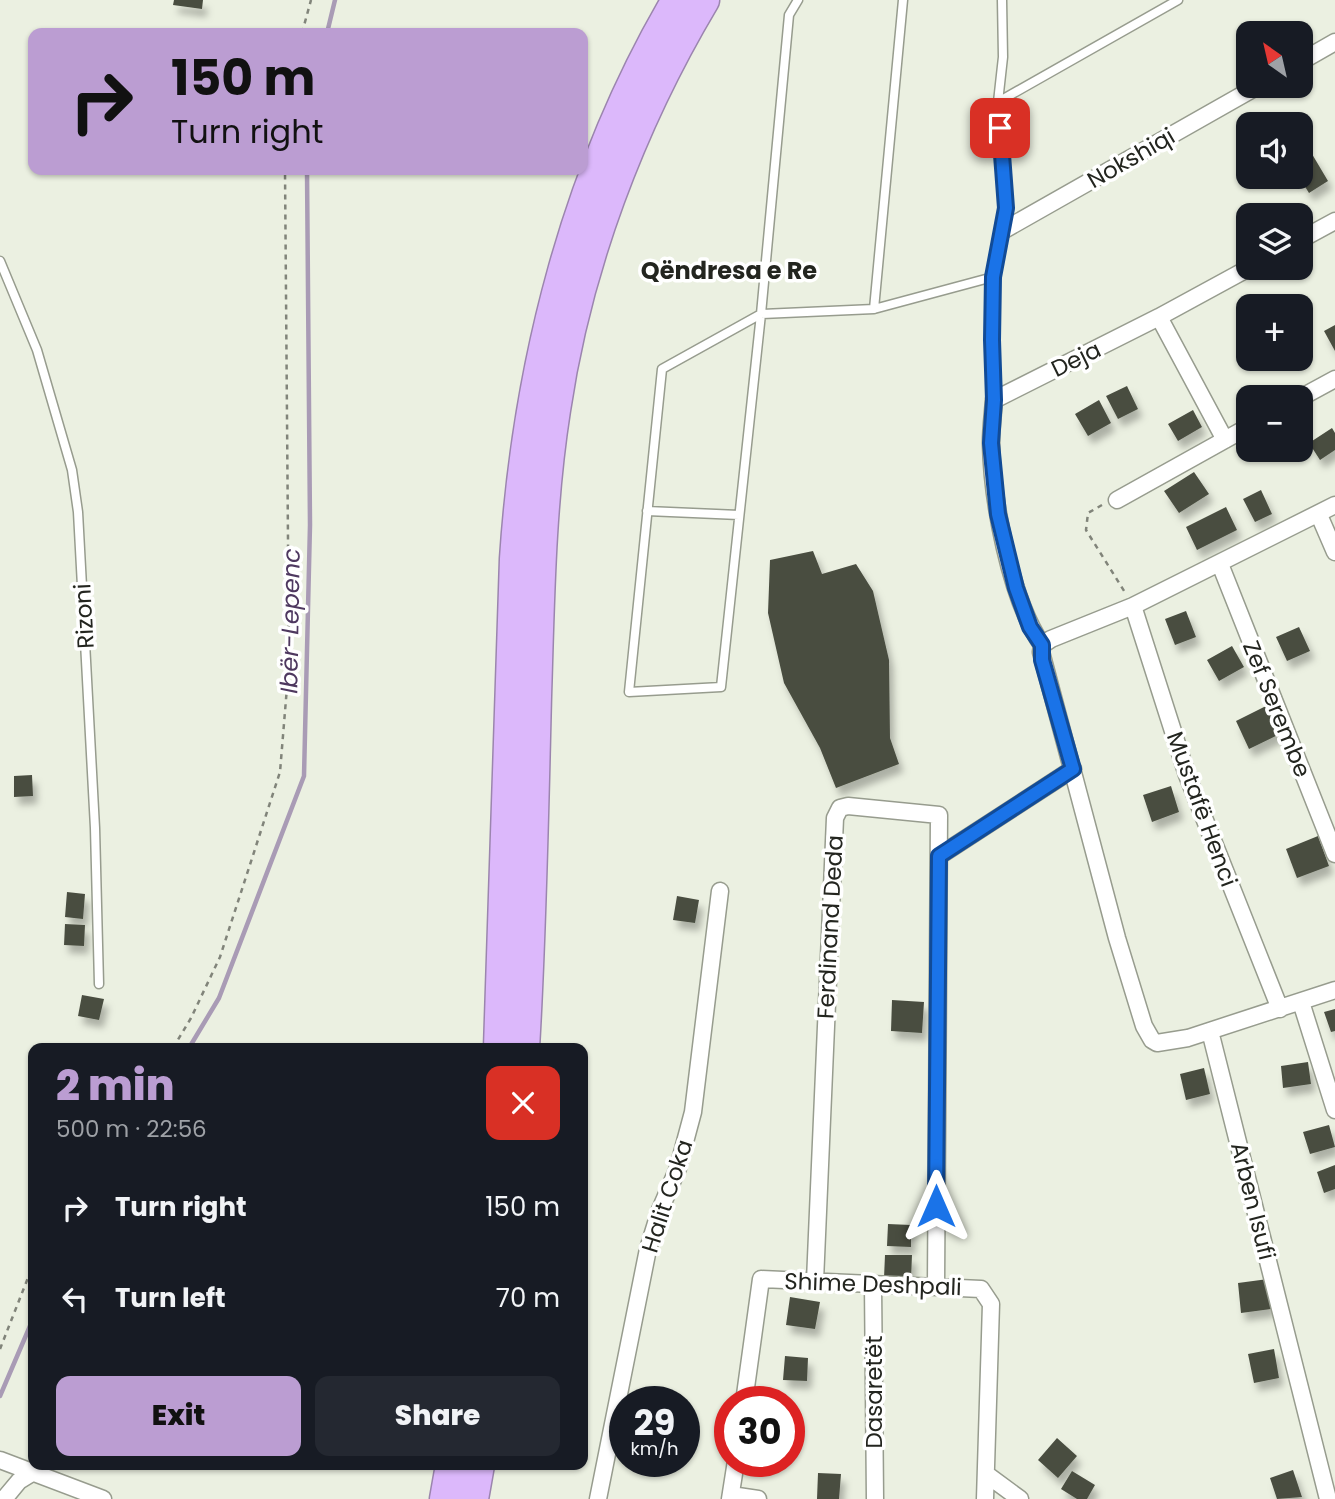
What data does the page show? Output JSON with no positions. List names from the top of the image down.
{
  "streets": {
    "street": [
      "Nokshiqi",
      "Deja",
      "Zef Serembe",
      "Mustafë Henci",
      "Ferdinand Deda",
      "Halit Coka",
      "Arben Isufi",
      "Shime Deshpali",
      "Dasaretët"
    ],
    "lane": ["Rizoni"]
  },
  "crossings": [
    ["Ferdinand Deda", "Shime Deshpali"],
    ["Shime Deshpali", "Dasaretët"]
  ],
  "districts": ["Qëndresa e Re"],
  "water": ["Ibër-Lepenc"],
  "north": "top left",
  "page": {
    "map_buttons": ["+", "−"],
    "turn": ["150 m", "Turn right"],
    "heading": ["2 min", "500 m · 22:56"],
    "list": [
      {
        "name": "Turn right",
        "value": "150 m"
      },
      {
        "name": "Turn left",
        "value": "70 m"
      }
    ],
    "buttons": ["Exit", "Share"],
    "speed": "29 km/h",
    "limit": "30"
  }
}
